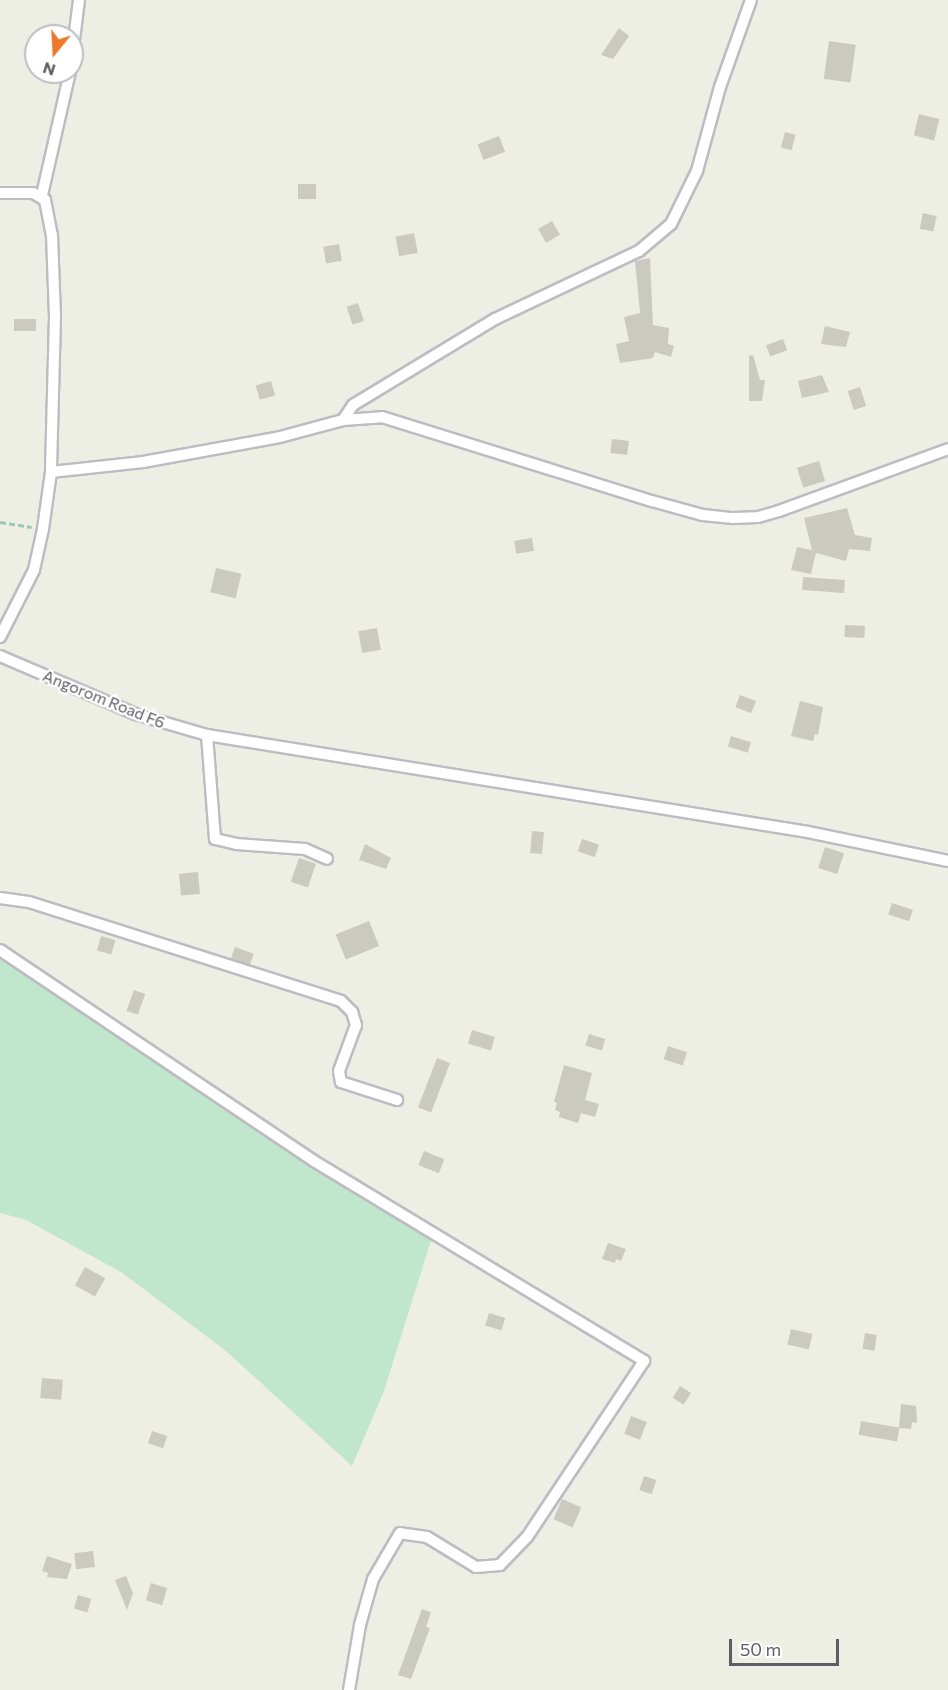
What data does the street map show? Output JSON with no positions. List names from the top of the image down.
{
  "streets": {
    "street": ["Angorom Road F6"]
  },
  "scale_bar": "50 m",
  "north": "bottom"
}
